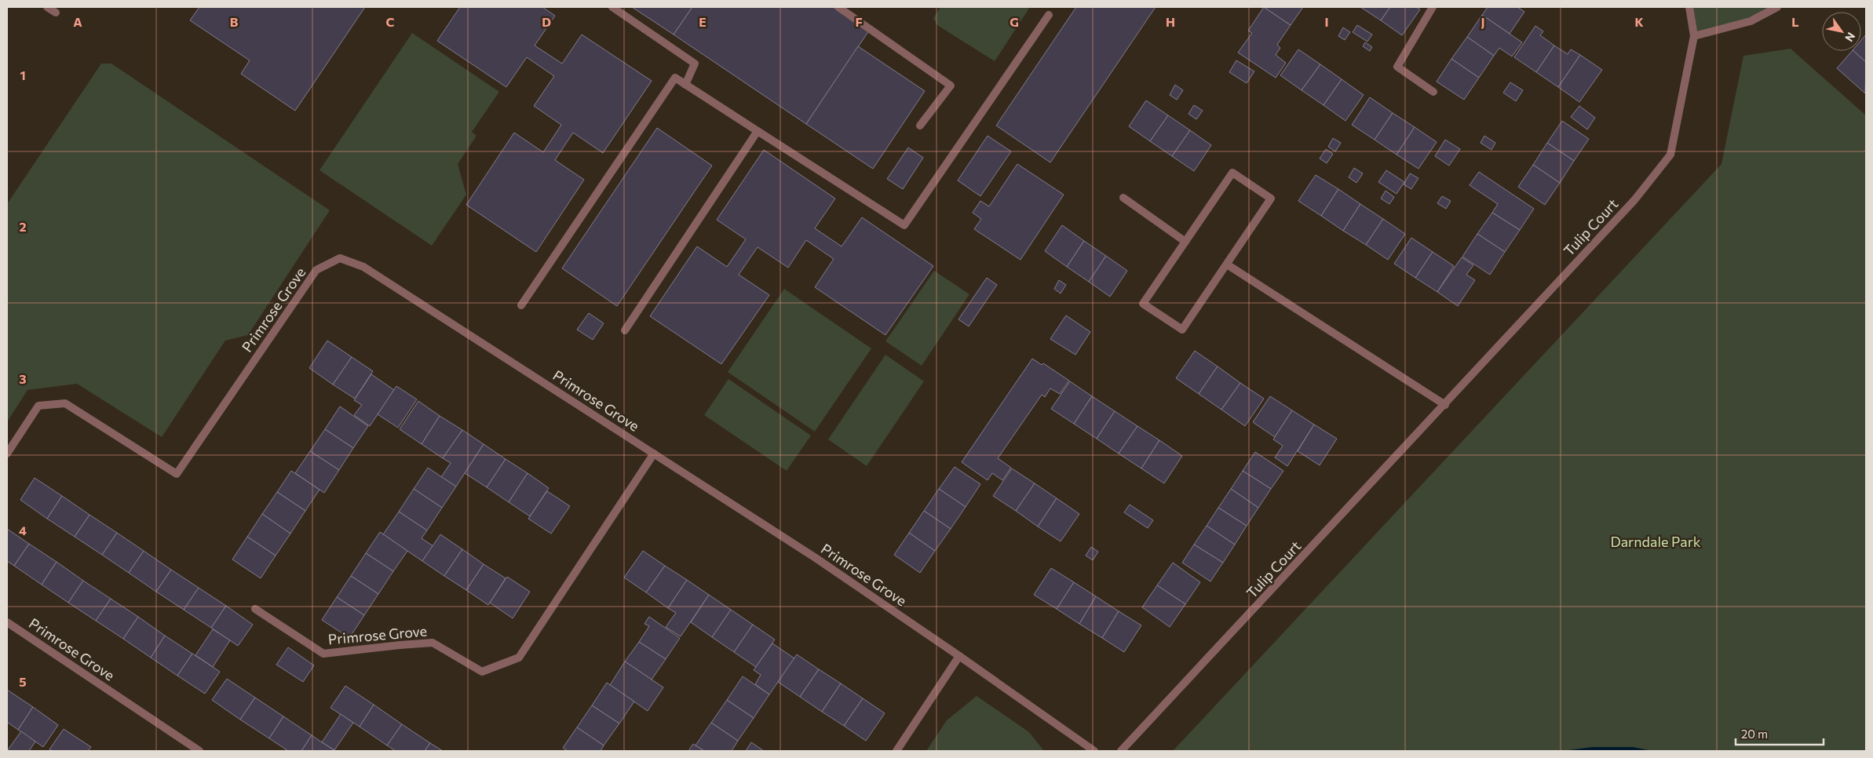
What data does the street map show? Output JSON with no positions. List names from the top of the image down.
{
  "streets": {
    "street": ["Tulip Court", "Primrose Grove"]
  },
  "parks": ["Darndale Park"],
  "scale_bar": "20 m",
  "north": "bottom right",
  "grid": {
    "columns": [
      "A",
      "B",
      "C",
      "D",
      "E",
      "F",
      "G",
      "H",
      "I",
      "J",
      "K",
      "L"
    ],
    "rows": [
      "1",
      "2",
      "3",
      "4",
      "5"
    ]
  }
}
